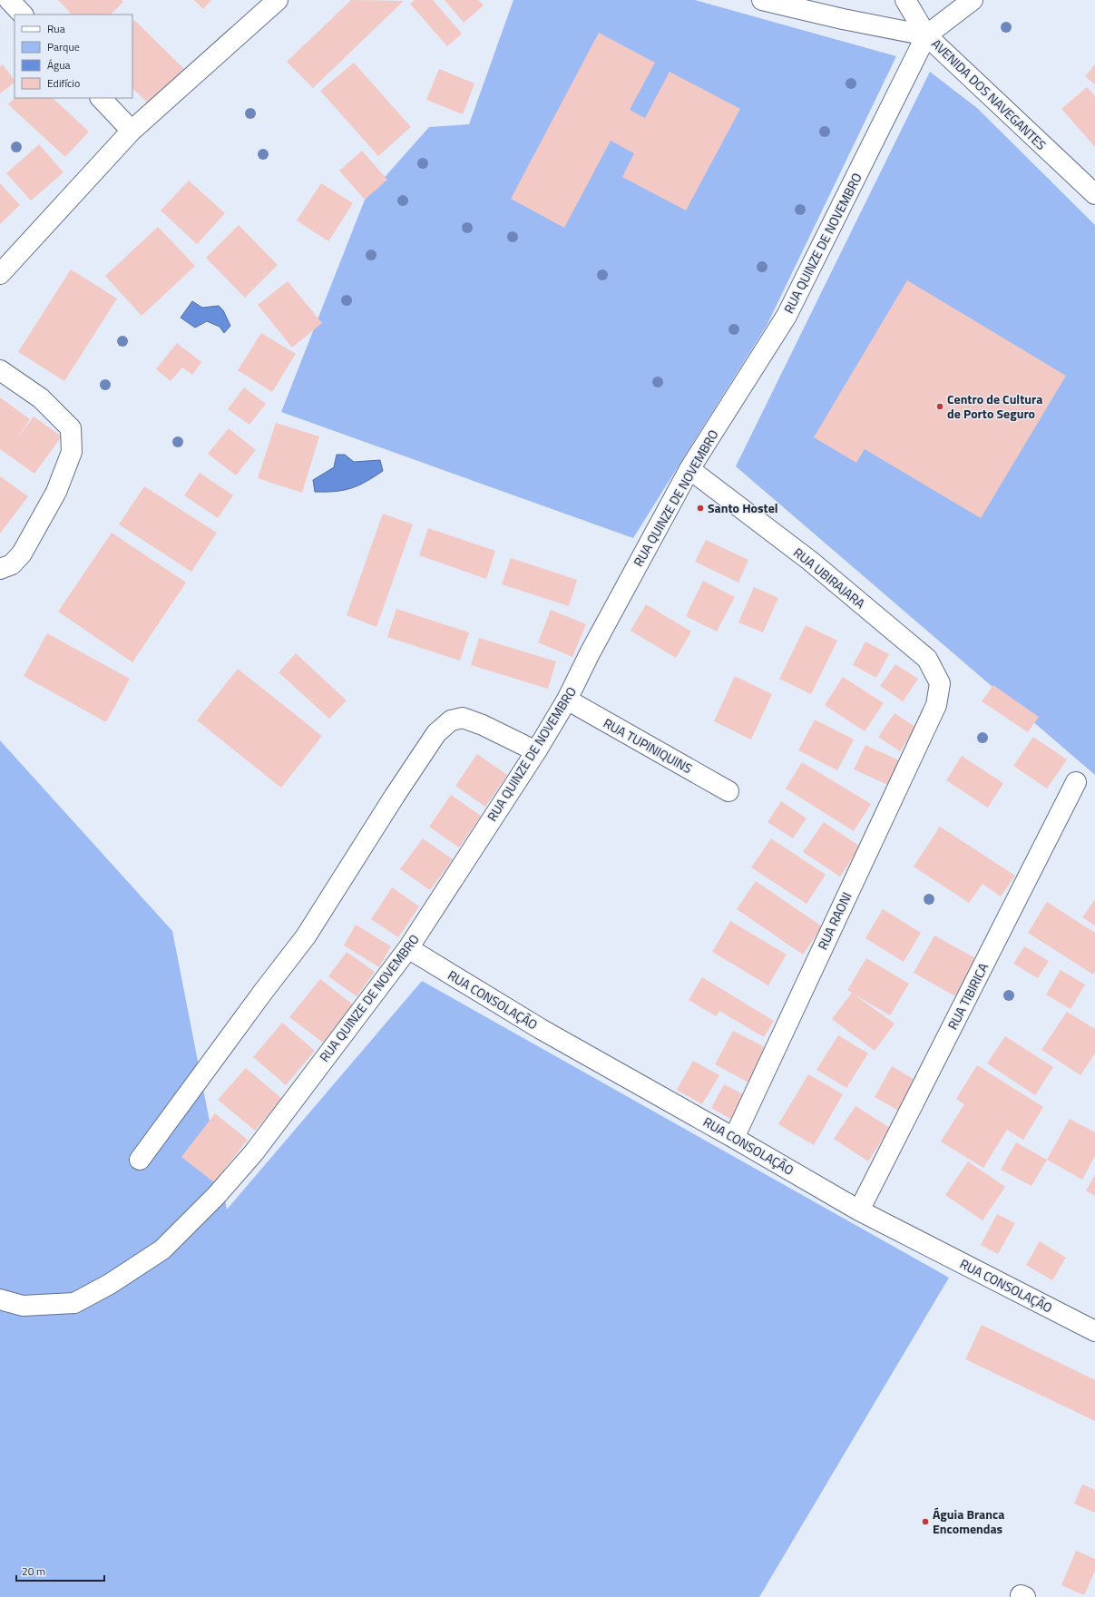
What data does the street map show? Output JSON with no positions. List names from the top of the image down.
{
  "streets": {
    "street": [
      "AVENIDA DOS NAVEGANTES",
      "RUA QUINZE DE NOVEMBRO",
      "RUA UBIRAJARA",
      "RUA TUPINIQUINS",
      "RUA RAONI",
      "RUA TIBIRICA",
      "RUA CONSOLAÇÃO"
    ]
  },
  "crossings": [
    ["AVENIDA DOS NAVEGANTES", "RUA QUINZE DE NOVEMBRO"],
    ["RUA QUINZE DE NOVEMBRO", "RUA UBIRAJARA"],
    ["RUA QUINZE DE NOVEMBRO", "RUA TUPINIQUINS"],
    ["RUA QUINZE DE NOVEMBRO", "RUA CONSOLAÇÃO"],
    ["RUA UBIRAJARA", "RUA RAONI"],
    ["RUA RAONI", "RUA CONSOLAÇÃO"],
    ["RUA TIBIRICA", "RUA CONSOLAÇÃO"]
  ],
  "places": ["Centro de Cultura de Porto Seguro", "Santo Hostel", "Águia Branca Encomendas"],
  "legend": [
    "Rua",
    "Parque",
    "Água",
    "Edifício"
  ],
  "scale_bar": "20 m"
}
